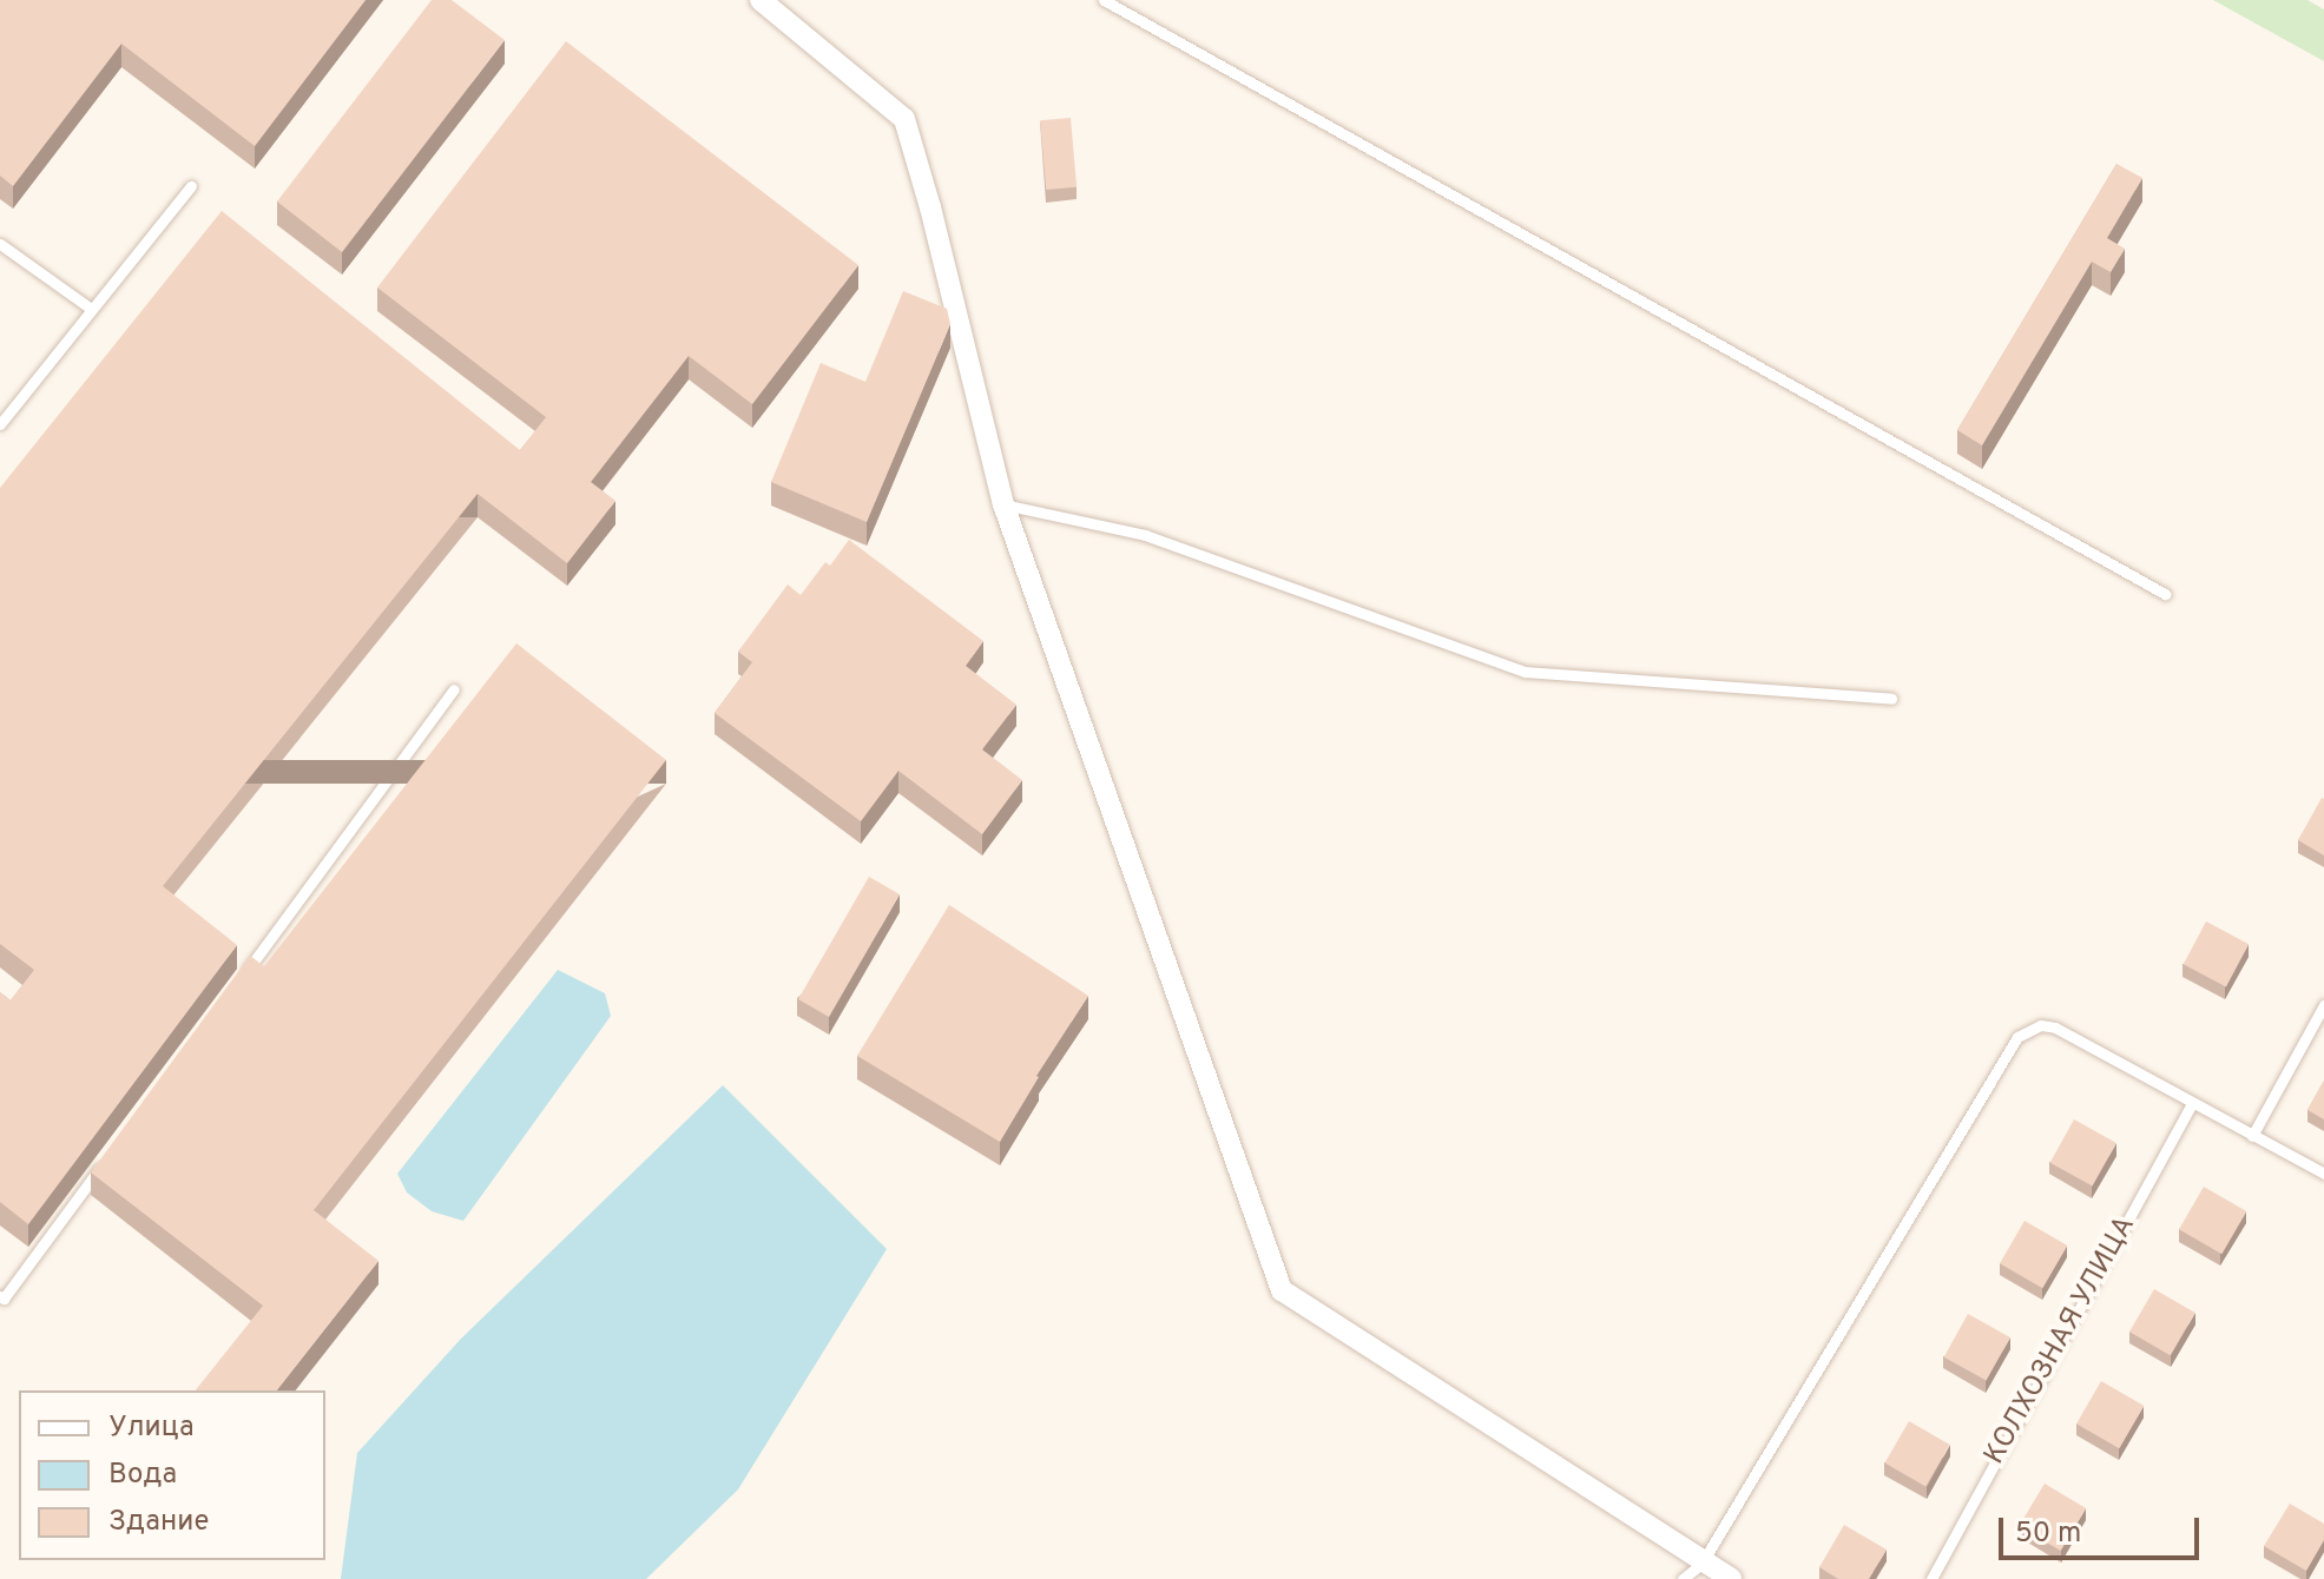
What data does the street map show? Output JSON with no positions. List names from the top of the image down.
{
  "streets": {
    "lane": ["КОЛХОЗНАЯ УЛИЦА"]
  },
  "legend": ["Улица", "Вода", "Здание"],
  "scale_bar": "50 m"
}
